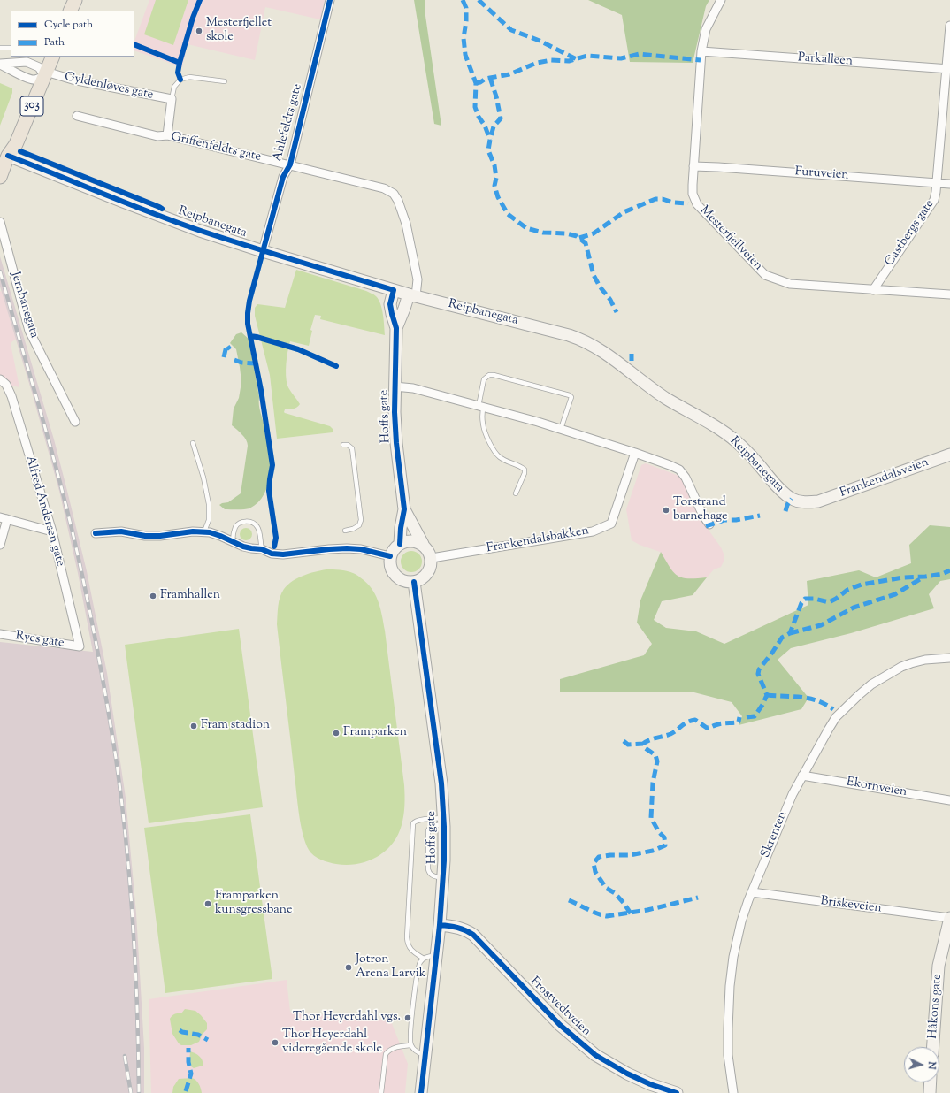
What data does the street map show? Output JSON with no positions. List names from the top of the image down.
{
  "streets": {
    "main road": [
      "303",
      "Reipbanegata",
      "Hoffs gate",
      "Frankendalsveien",
      "Håkons gate",
      "Frostvedtveien"
    ],
    "street": [
      "Parkalleen",
      "Gyldenløves gate",
      "Ahlefeldts gate",
      "Griffenfeldts gate",
      "Furuveien",
      "Castbergs gate",
      "Mesterfjellveien",
      "Jernbanegata",
      "Alfred Andersen gate",
      "Frankendalsbakken",
      "Ryes gate",
      "Ekornveien",
      "Skrenten",
      "Briskeveien"
    ]
  },
  "crossings": [
    ["Parkalleen", "Castbergs gate"],
    ["Parkalleen", "Mesterfjellveien"],
    ["Gyldenløves gate", "303"],
    ["303", "Reipbanegata"],
    ["Ahlefeldts gate", "Griffenfeldts gate"],
    ["Ahlefeldts gate", "Reipbanegata"],
    ["Griffenfeldts gate", "Reipbanegata"],
    ["Griffenfeldts gate", "Hoffs gate"],
    ["Furuveien", "Castbergs gate"],
    ["Furuveien", "Mesterfjellveien"],
    ["Reipbanegata", "Hoffs gate"],
    ["Reipbanegata", "Frankendalsveien"],
    ["Castbergs gate", "Mesterfjellveien"],
    ["Hoffs gate", "Frankendalsbakken"],
    ["Hoffs gate", "Frostvedtveien"],
    ["Alfred Andersen gate", "Ryes gate"],
    ["Ekornveien", "Skrenten"],
    ["Skrenten", "Briskeveien"],
    ["Briskeveien", "Håkons gate"]
  ],
  "places": [
    "Mesterfjellet skole",
    "Torstrand barnehage",
    "Framhallen",
    "Fram stadion",
    "Framparken",
    "Framparken kunsgressbane",
    "Jotron Arena Larvik",
    "Thor Heyerdahl vgs.",
    "Thor Heyerdahl videregående skole"
  ],
  "legend": ["Cycle path", "Path"],
  "north": "right"
}
